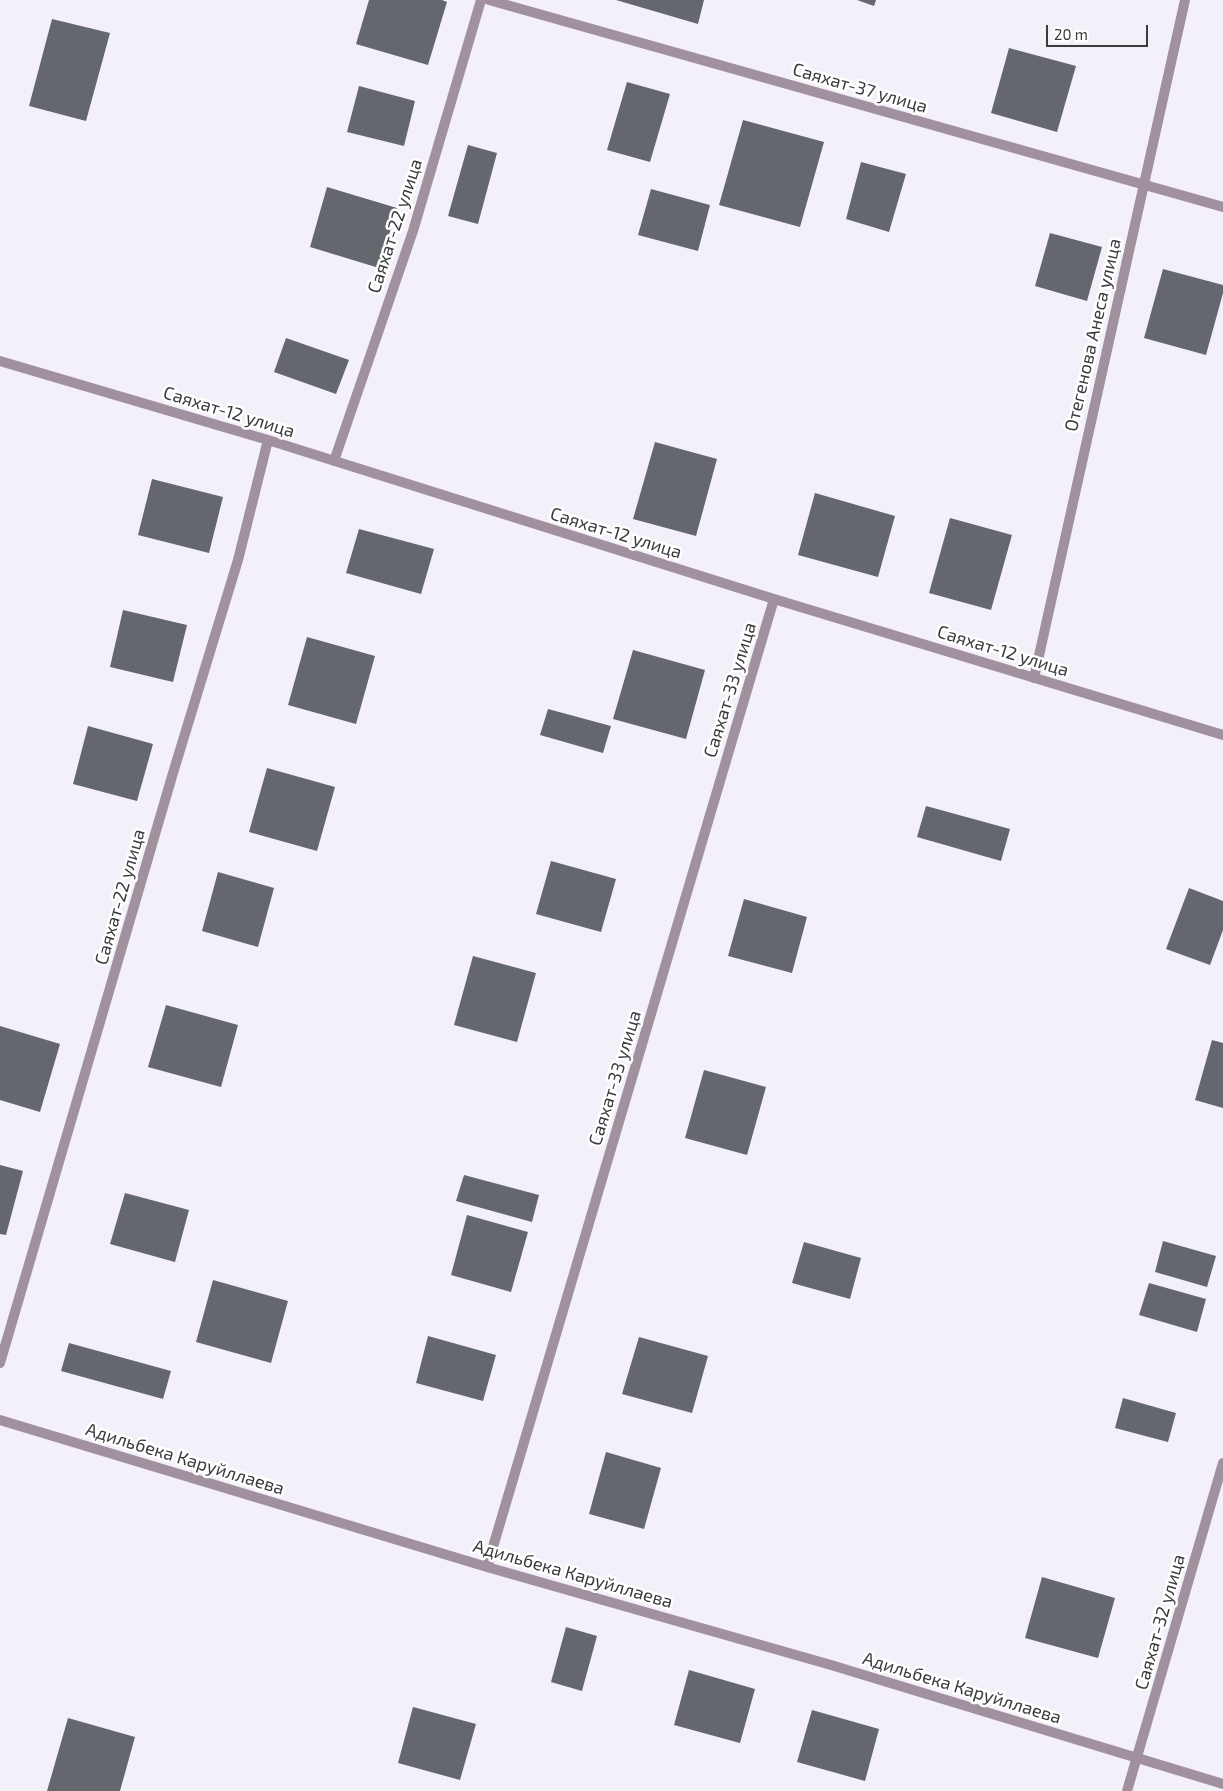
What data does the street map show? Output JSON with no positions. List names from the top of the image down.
{
  "streets": {
    "street": [
      "Саяхат-37 улица",
      "Саяхат-22 улица",
      "Отегенова Анеса улица",
      "Саяхат-12 улица",
      "Саяхат-33 улица",
      "Адильбека Каруйллаева",
      "Саяхат-32 улица"
    ]
  },
  "crossings": [
    ["Саяхат-37 улица", "Отегенова Анеса улица"],
    ["Саяхат-22 улица", "Саяхат-12 улица"],
    ["Отегенова Анеса улица", "Саяхат-12 улица"],
    ["Саяхат-12 улица", "Саяхат-33 улица"],
    ["Саяхат-33 улица", "Адильбека Каруйллаева"],
    ["Адильбека Каруйллаева", "Саяхат-32 улица"]
  ],
  "scale_bar": "20 m"
}
